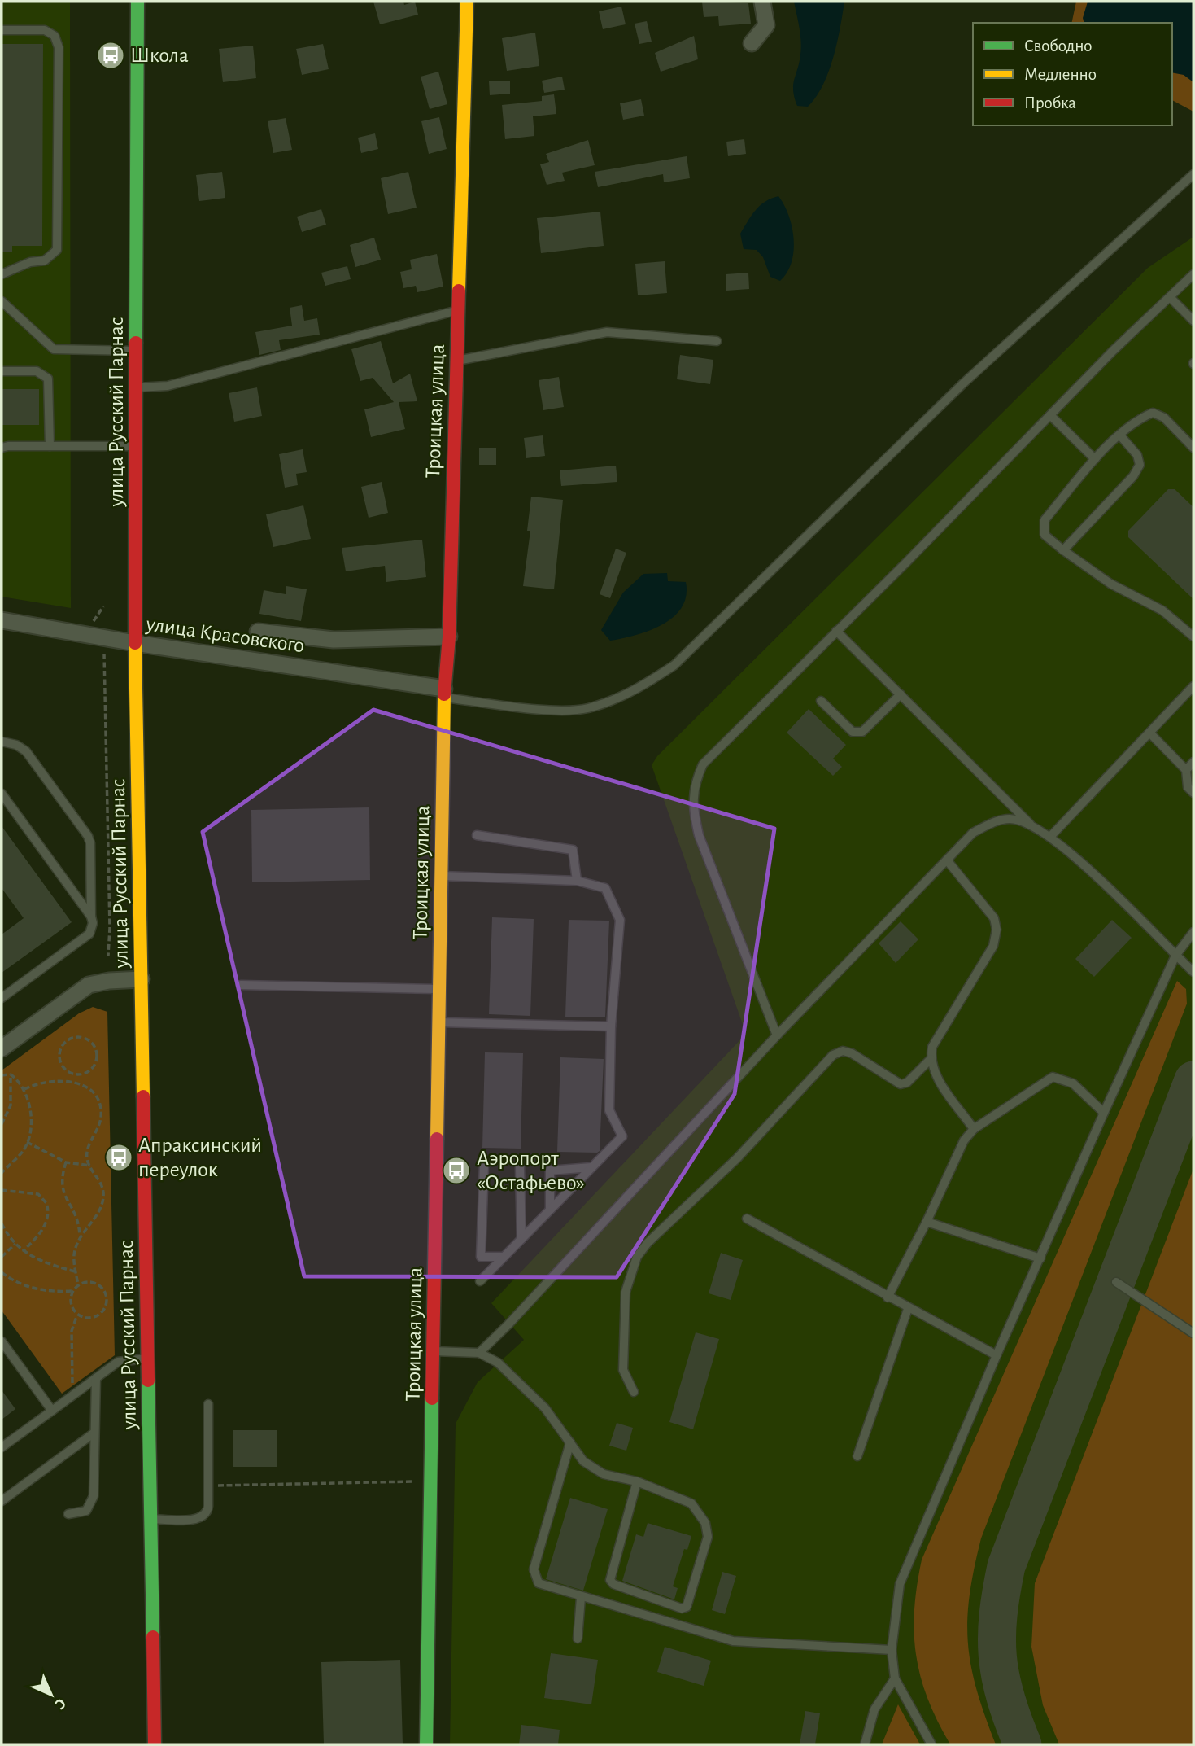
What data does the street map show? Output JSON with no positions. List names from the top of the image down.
{
  "streets": {
    "street": ["Троицкая улица", "улица Русский Парнас", "улица Красовского"]
  },
  "crossings": [
    ["Троицкая улица", "улица Красовского"],
    ["улица Русский Парнас", "улица Красовского"]
  ],
  "places": {
    "bus stop": ["Школа", "Апраксинский переулок", "Аэропорт «Остафьево»"]
  },
  "legend": ["Свободно", "Медленно", "Пробка"],
  "north": "bottom right"
}
